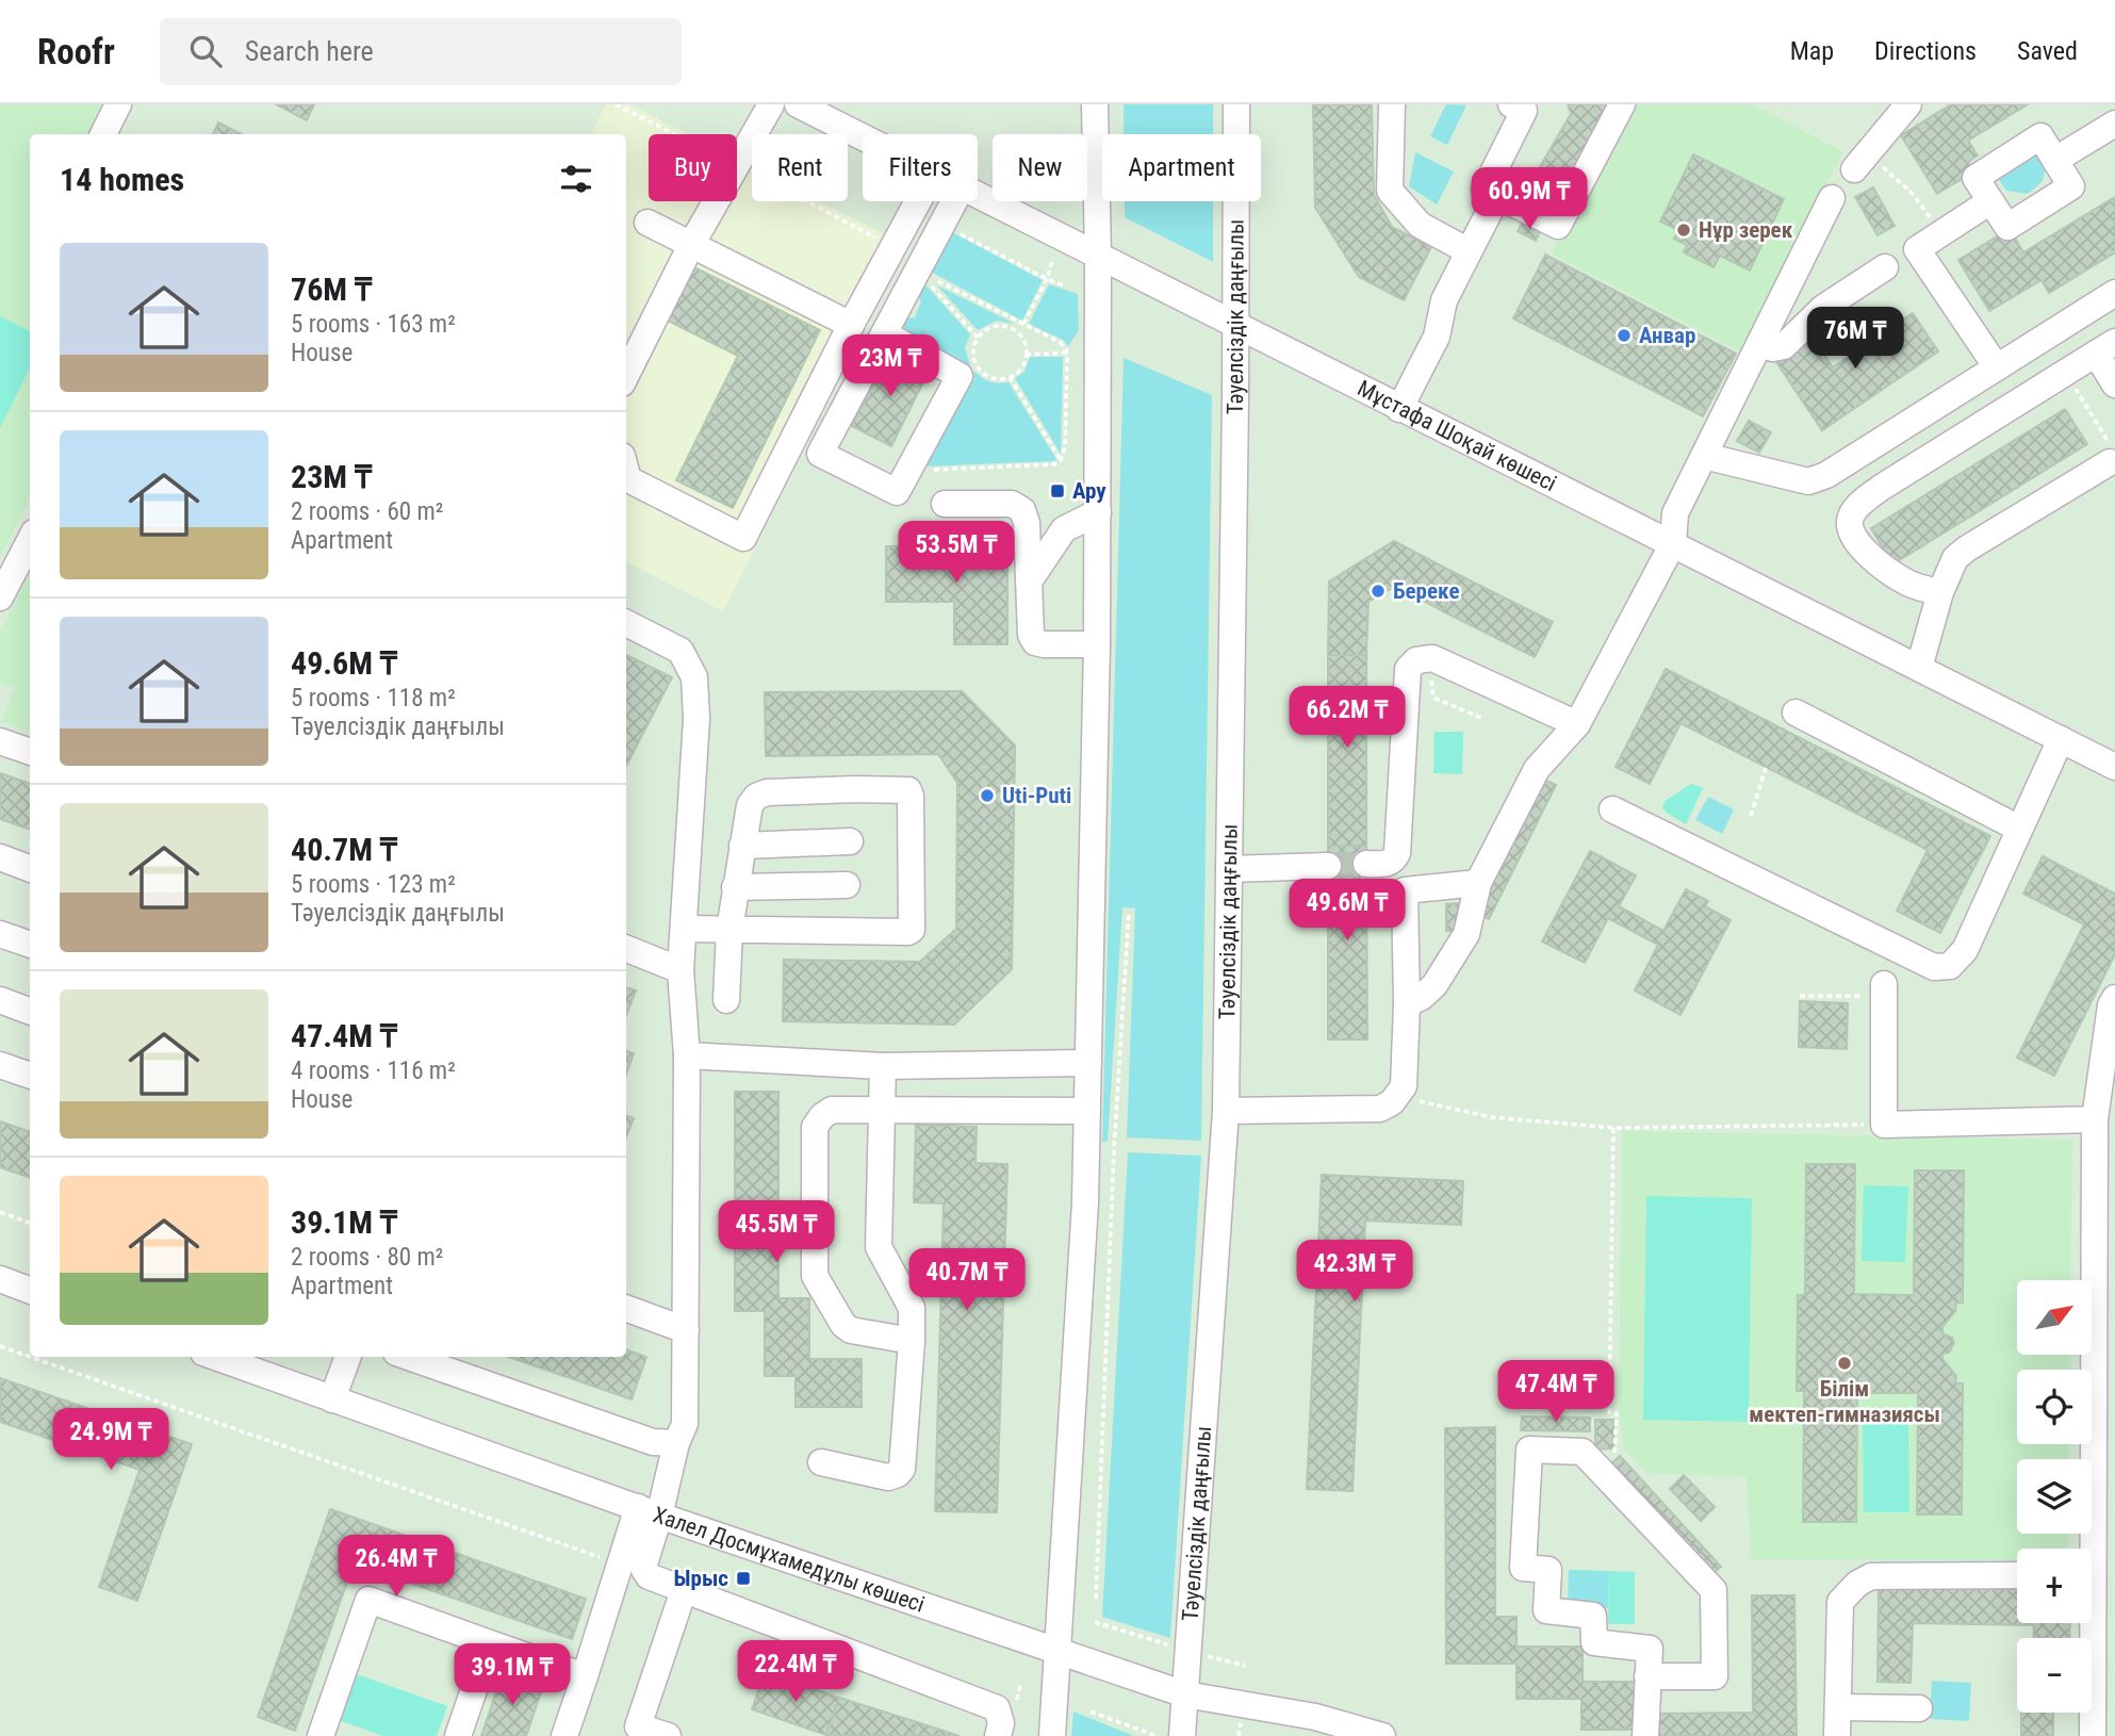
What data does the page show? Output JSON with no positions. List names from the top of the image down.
{
  "streets": {
    "street": ["Тәуелсіздік даңғылы", "Мұстафа Шоқай көшесі", "Халел Досмұхамедұлы көшесі"]
  },
  "crossings": [
    ["Тәуелсіздік даңғылы", "Мұстафа Шоқай көшесі"],
    ["Тәуелсіздік даңғылы", "Халел Досмұхамедұлы көшесі"]
  ],
  "places": {
    "other": [
      "Нұр зерек",
      "Анвар",
      "Береке",
      "Uti-Puti",
      "Білім мектеп-гимназиясы"
    ],
    "transit": ["Ару", "Ырыс"]
  },
  "north": "top right",
  "page": {
    "header": "Roofr",
    "search": "Search here",
    "nav": ["Map", "Directions", "Saved"],
    "chip": [
      "Buy",
      "Rent",
      "Filters",
      "New",
      "Apartment"
    ],
    "heading": "14 homes",
    "price": [
      "60.9M ₸",
      "76M ₸",
      "23M ₸",
      "53.5M ₸",
      "66.2M ₸",
      "49.6M ₸",
      "45.5M ₸",
      "42.3M ₸",
      "40.7M ₸",
      "47.4M ₸",
      "24.9M ₸",
      "26.4M ₸",
      "22.4M ₸",
      "39.1M ₸"
    ],
    "list": [
      {
        "name": "76M ₸",
        "note": "5 rooms · 163 m² · House"
      },
      {
        "name": "23M ₸",
        "note": "2 rooms · 60 m² · Apartment"
      },
      {
        "name": "49.6M ₸",
        "note": "5 rooms · 118 m² · Тәуелсіздік даңғылы"
      },
      {
        "name": "40.7M ₸",
        "note": "5 rooms · 123 m² · Тәуелсіздік даңғылы"
      },
      {
        "name": "47.4M ₸",
        "note": "4 rooms · 116 m² · House"
      },
      {
        "name": "39.1M ₸",
        "note": "2 rooms · 80 m² · Apartment"
      }
    ],
    "map_buttons": ["+", "−"]
  }
}
